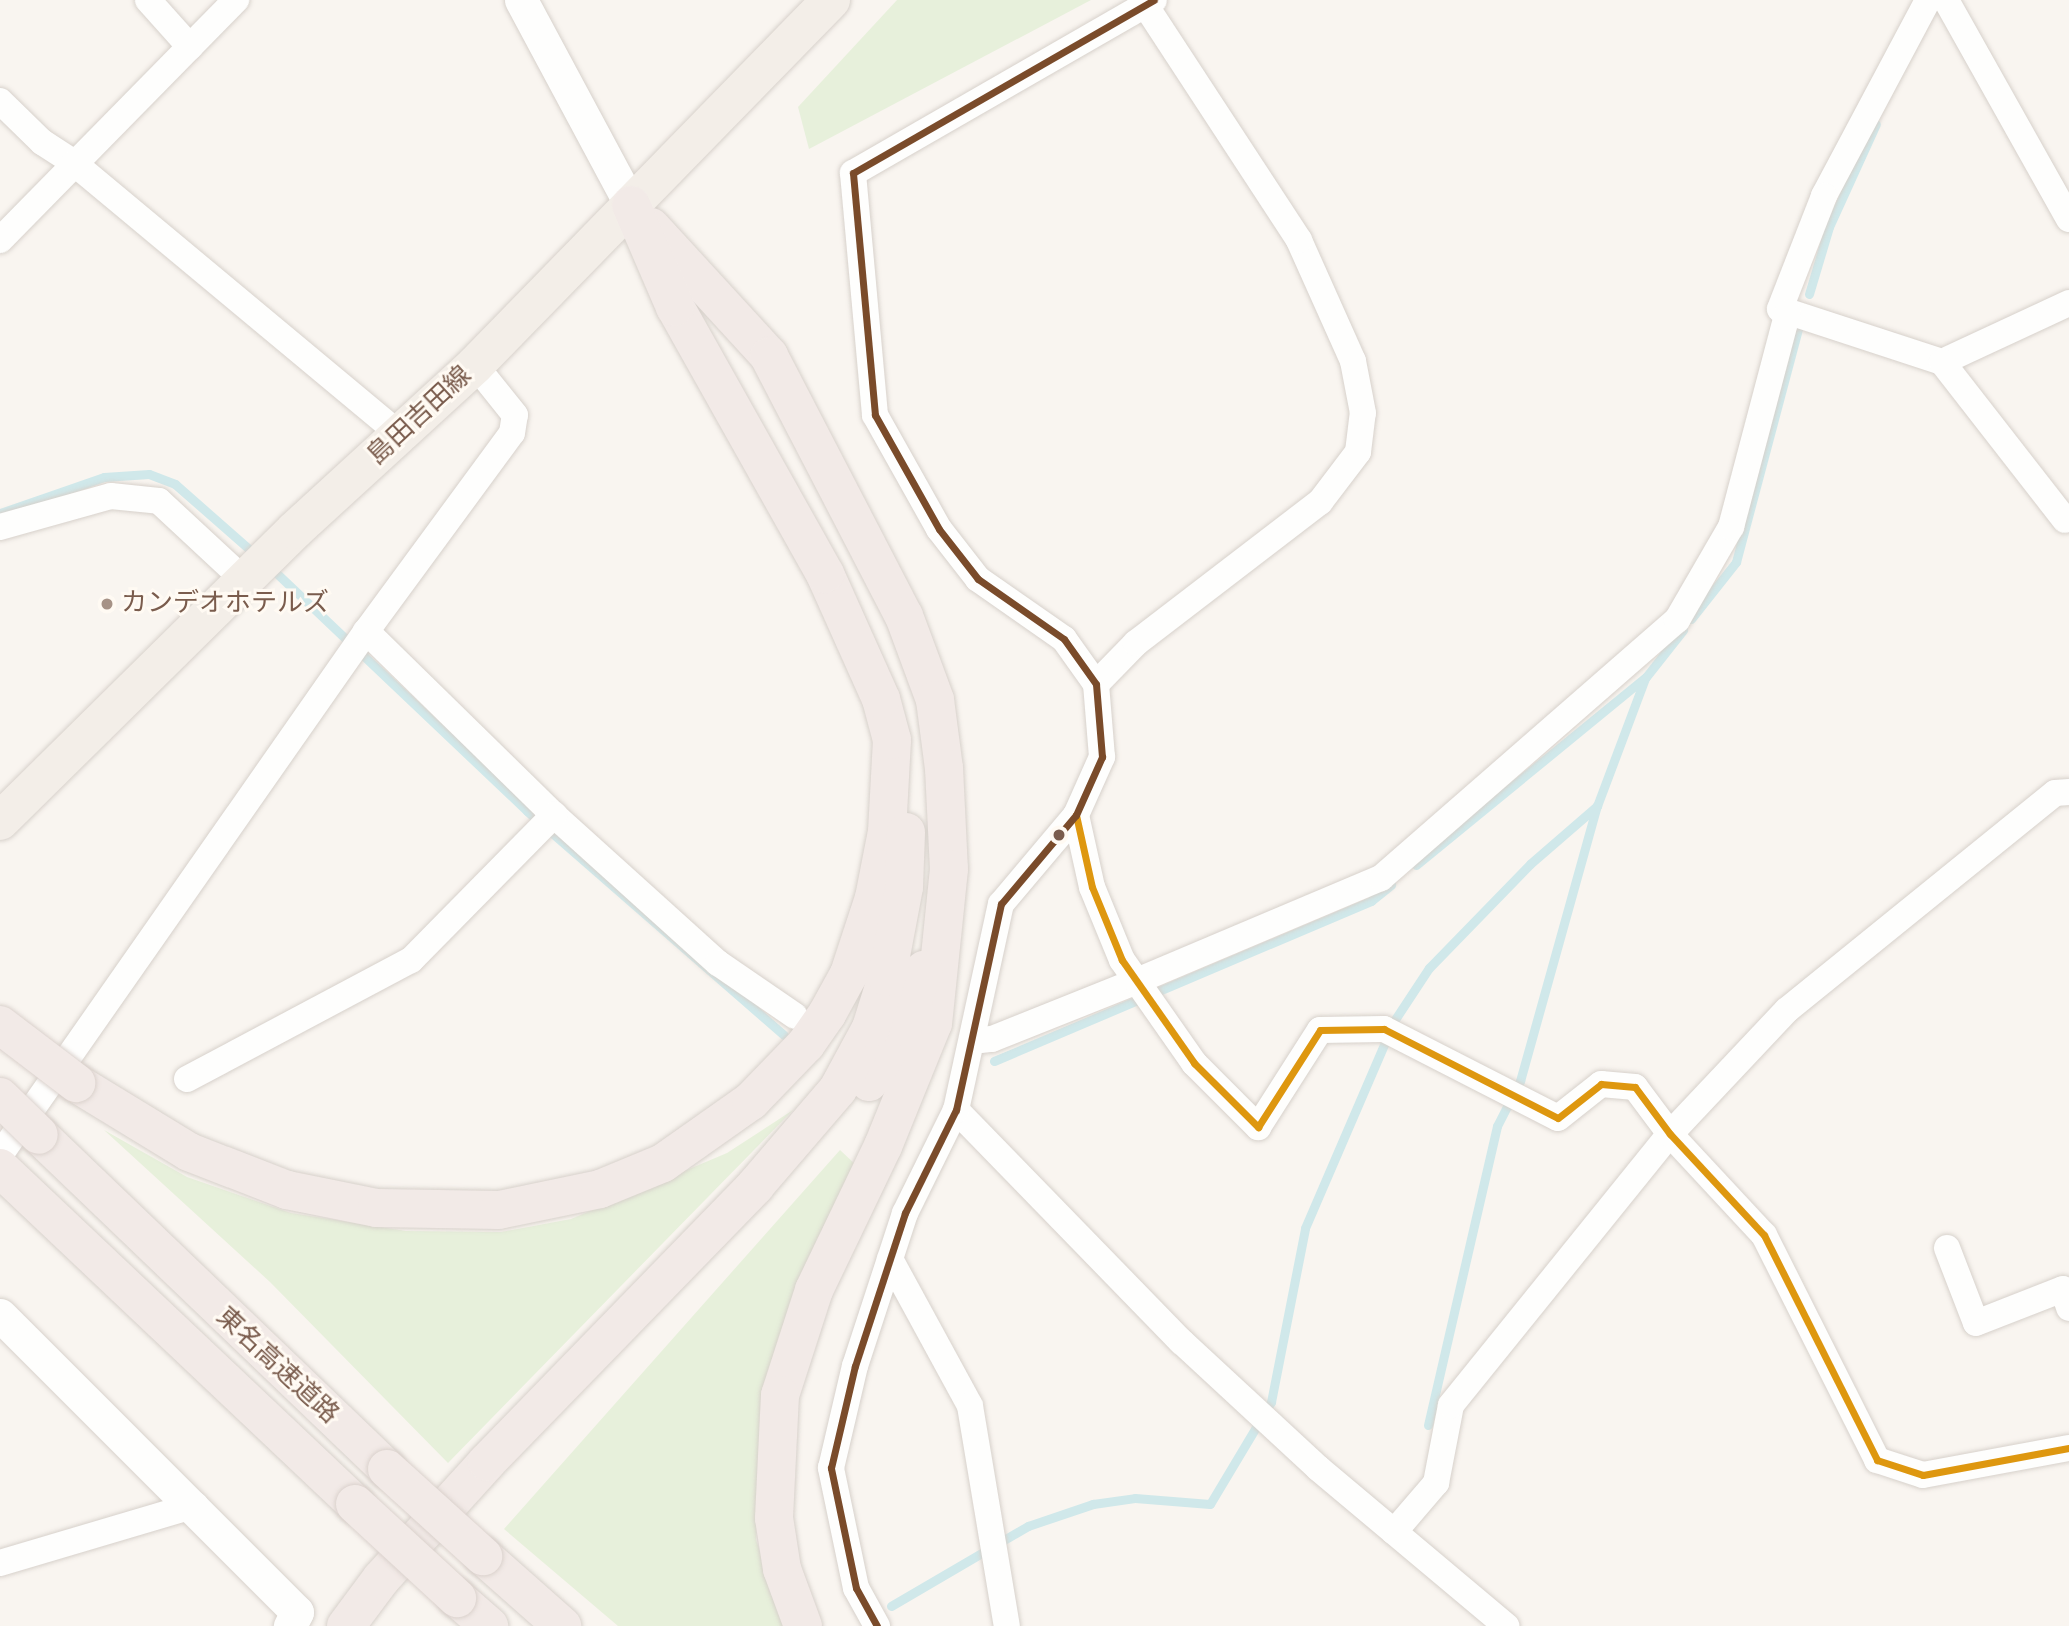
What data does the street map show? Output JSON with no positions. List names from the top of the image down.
{
  "streets": {
    "highway": ["東名高速道路"],
    "main road": ["島田吉田線"]
  },
  "places": ["カンデオホテルズ"]
}
